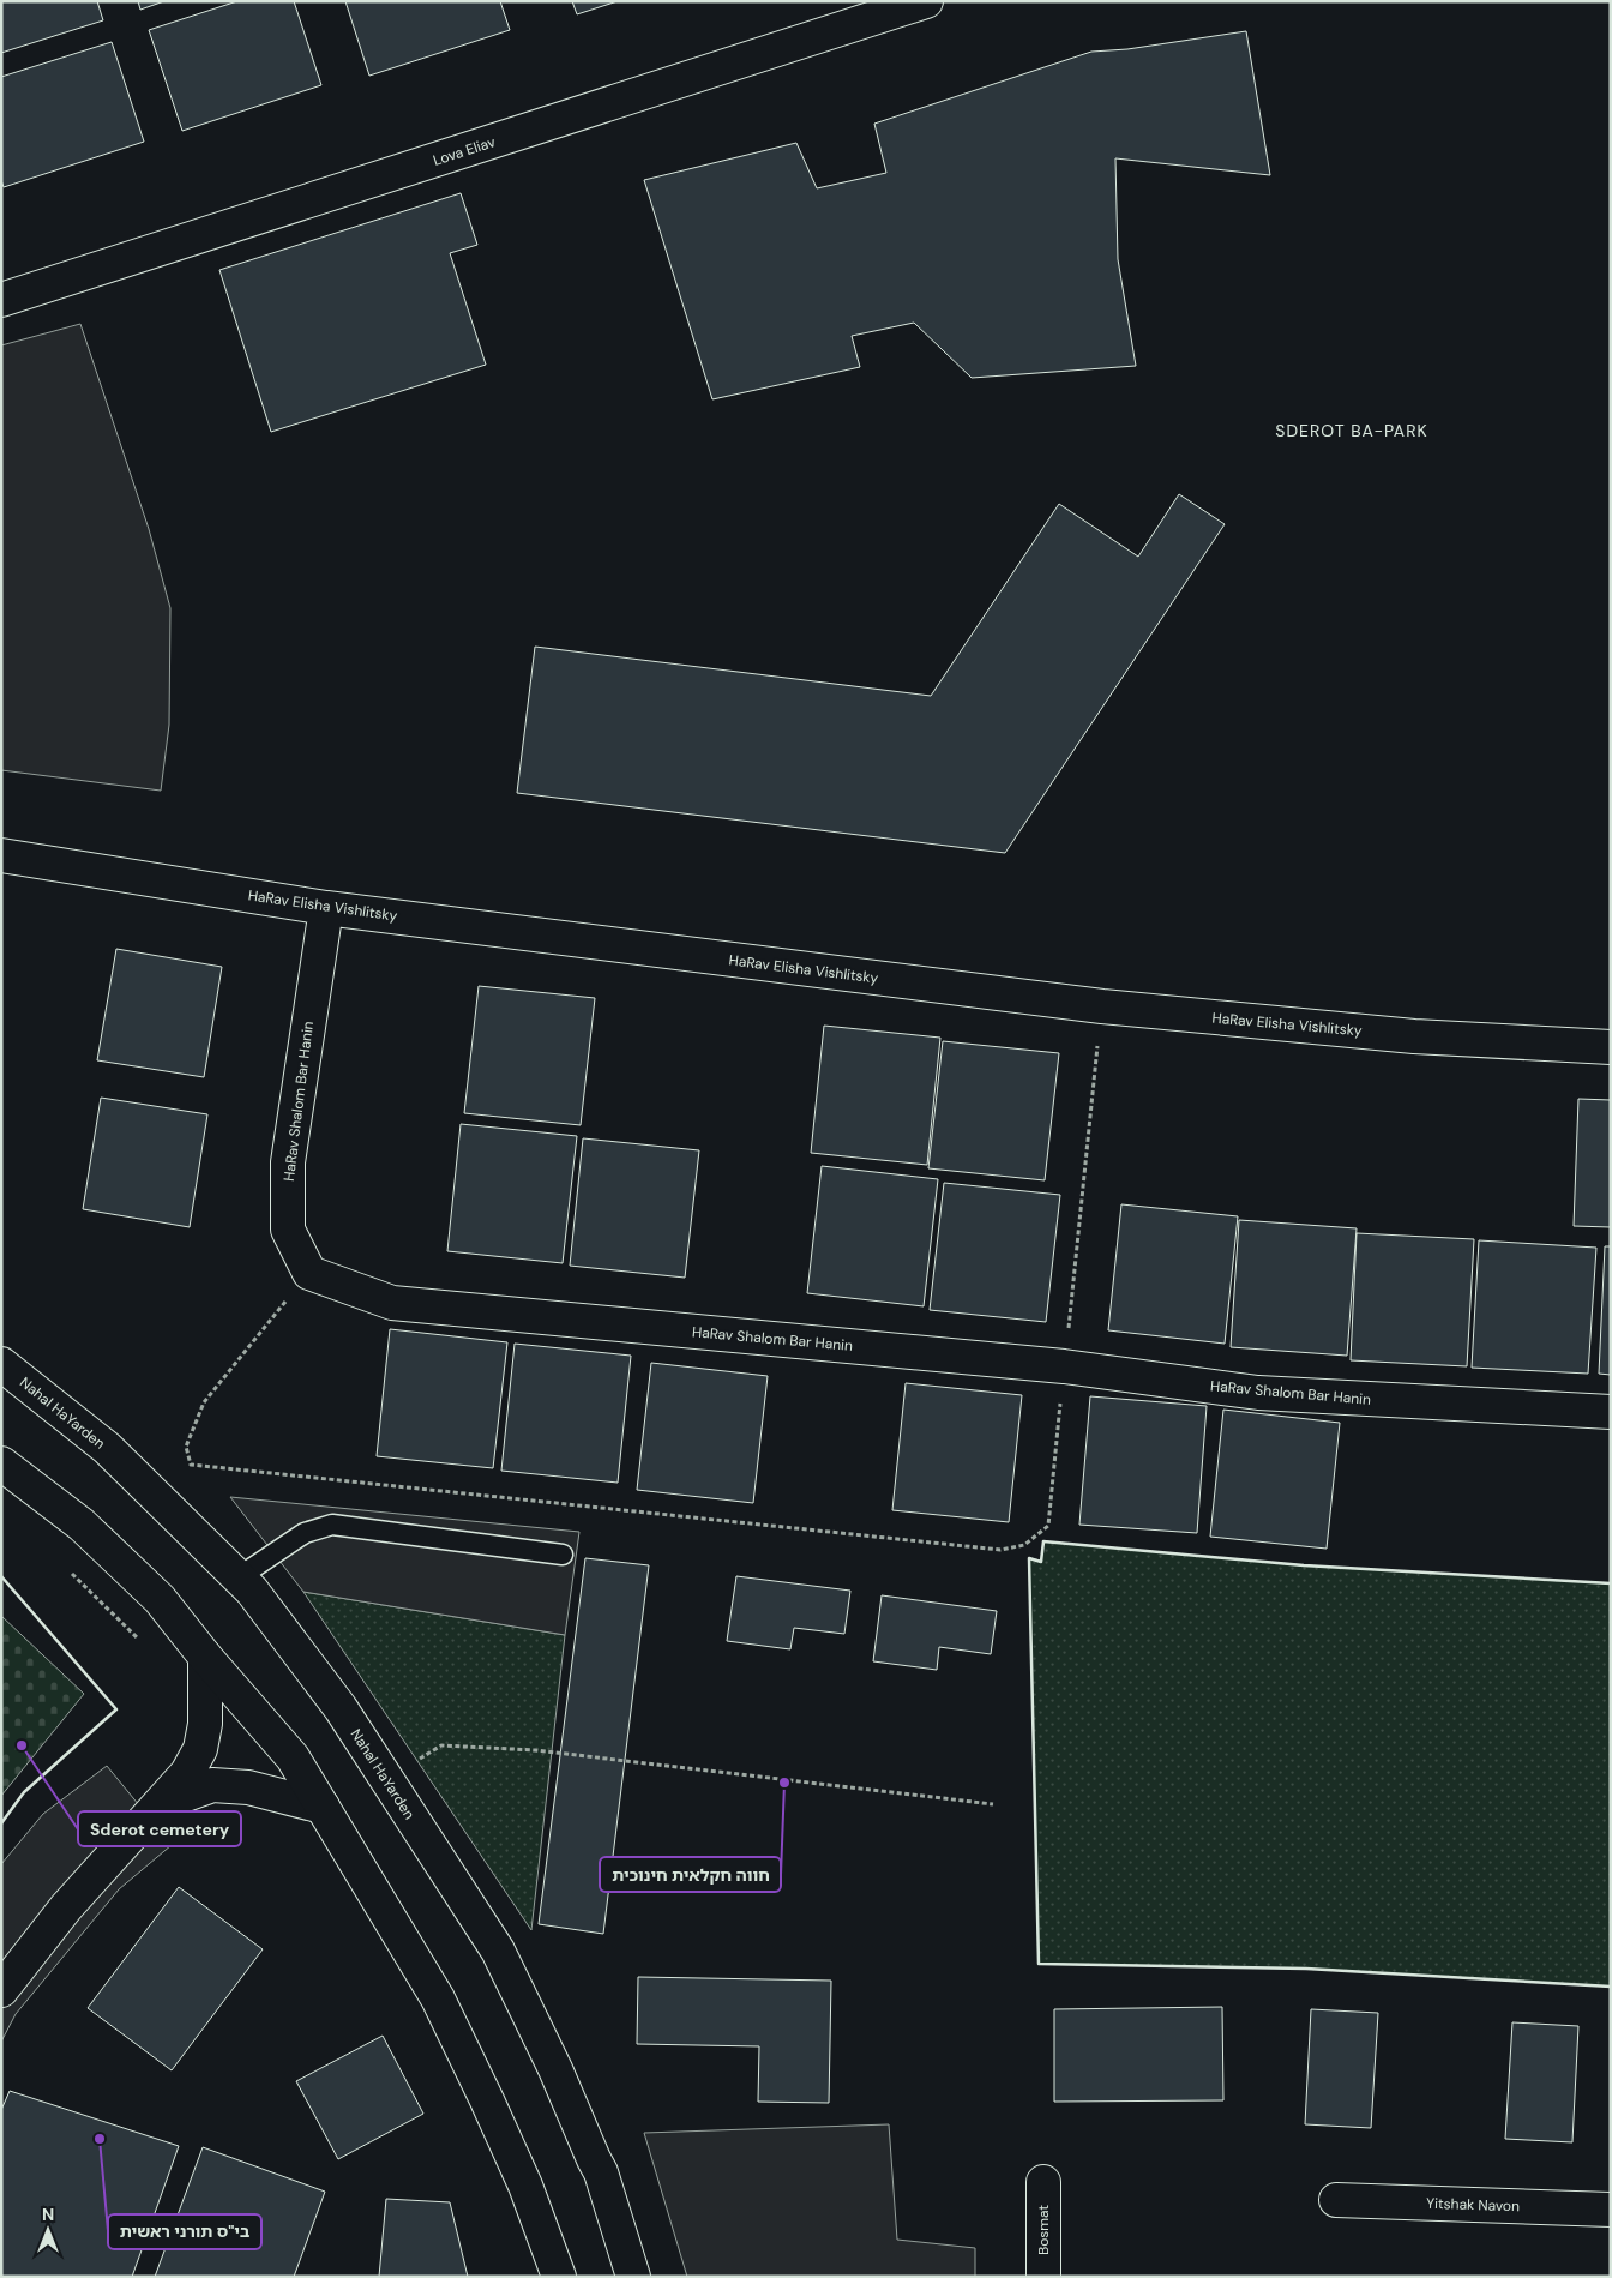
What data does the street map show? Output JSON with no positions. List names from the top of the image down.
{
  "streets": {
    "street": [
      "Lova Eliav",
      "HaRav Elisha Vishlitsky",
      "HaRav Shalom Bar Hanin",
      "Nahal HaYarden",
      "Yitshak Navon",
      "Bosmat"
    ]
  },
  "crossings": [
    ["HaRav Elisha Vishlitsky", "HaRav Shalom Bar Hanin"]
  ],
  "districts": ["SDEROT BA-PARK"],
  "places": ["Sderot cemetery", "חווה חקלאית חינוכית", "בי\"ס תורני ראשית"],
  "north": "top"
}
